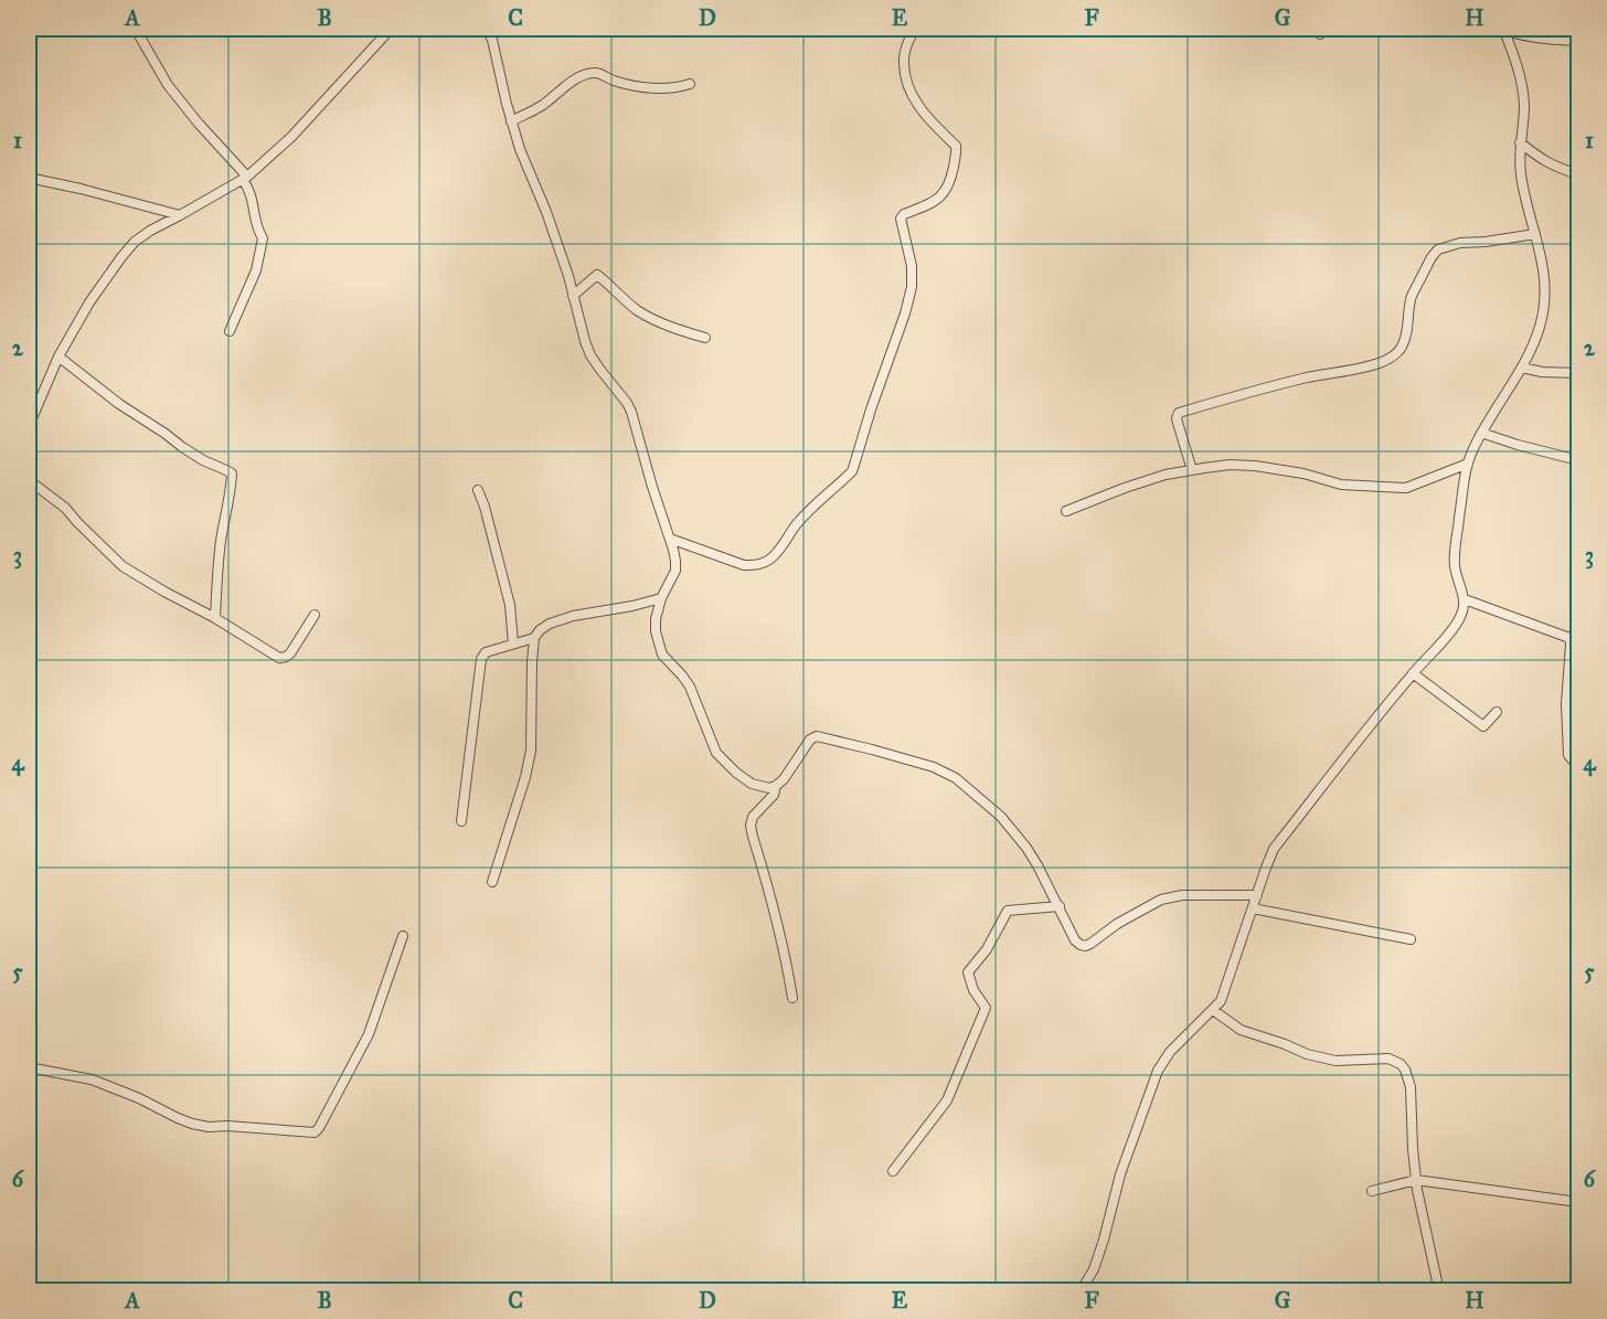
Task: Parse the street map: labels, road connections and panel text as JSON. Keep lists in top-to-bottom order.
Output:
{
  "grid": {
    "columns": [
      "A",
      "B",
      "C",
      "D",
      "E",
      "F",
      "G",
      "H"
    ],
    "rows": [
      "1",
      "2",
      "3",
      "4",
      "5",
      "6"
    ]
  }
}
